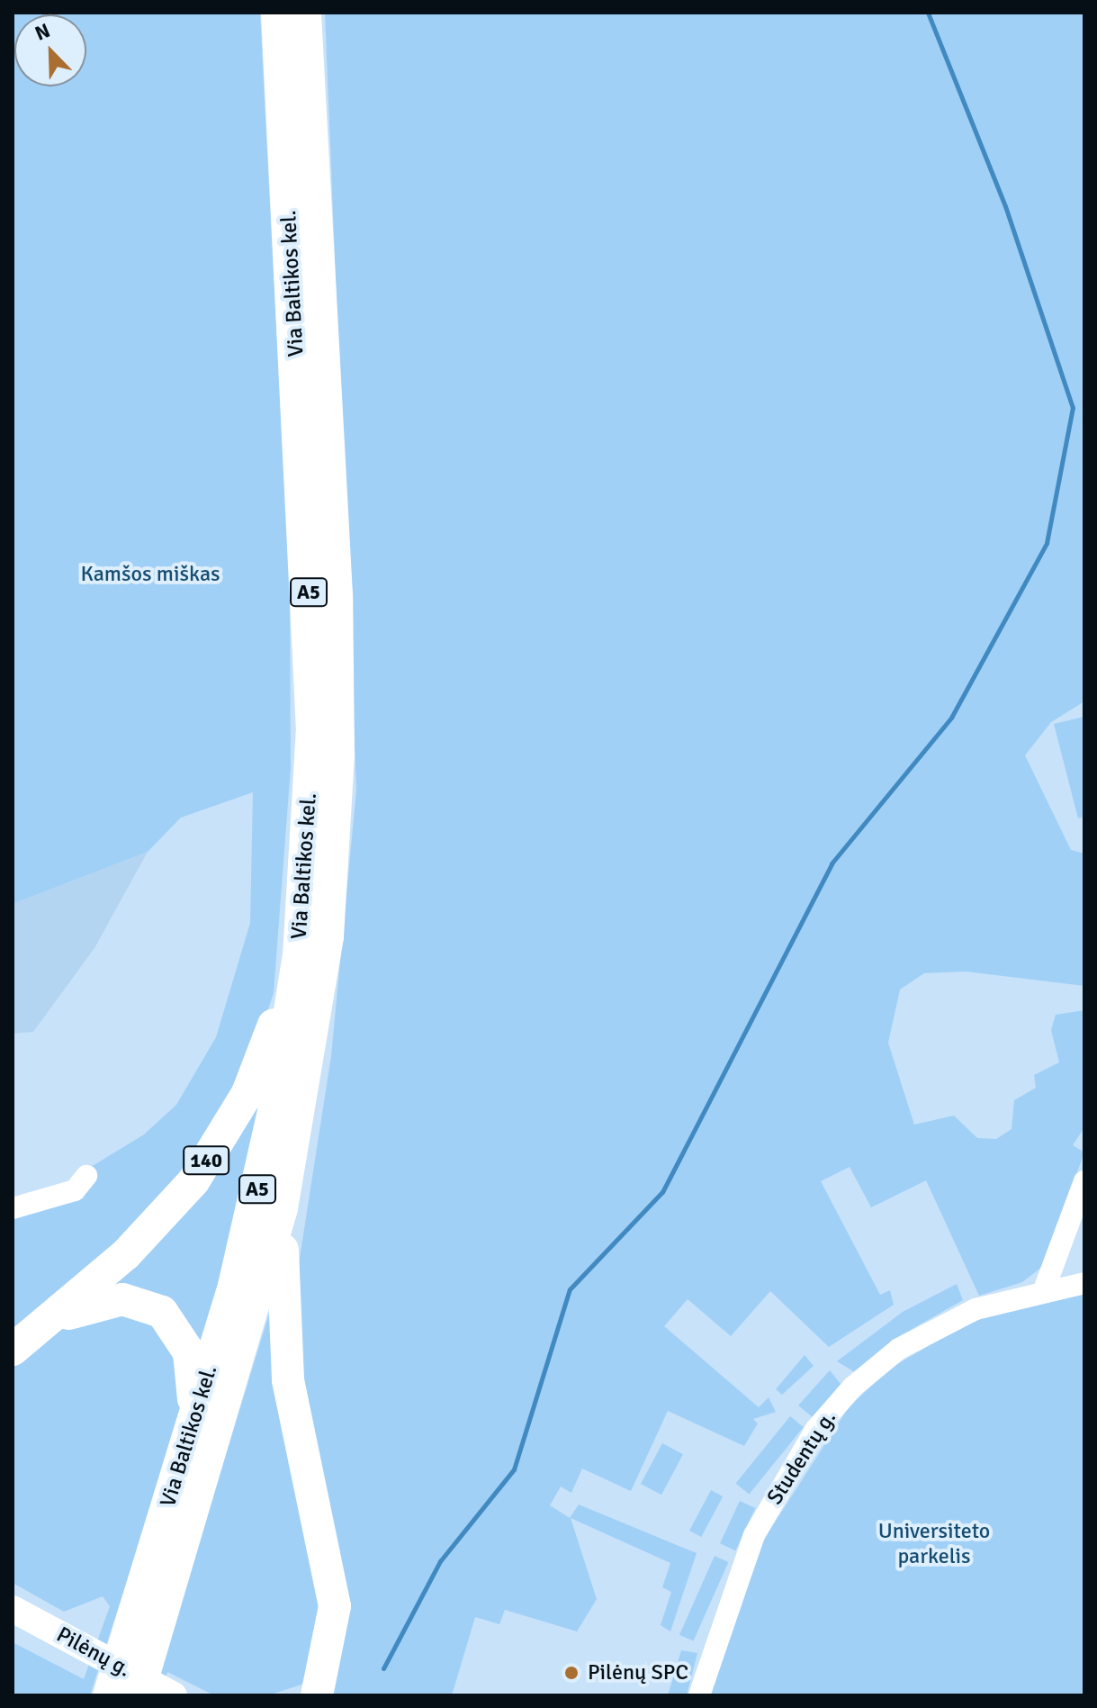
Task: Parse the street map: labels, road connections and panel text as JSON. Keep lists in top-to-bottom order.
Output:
{
  "streets": {
    "highway": ["Via Baltikos kel.", "A5", "140"],
    "main road": ["Pilėnų g."],
    "street": ["Studentų g."]
  },
  "crossings": [
    ["Via Baltikos kel.", "140"]
  ],
  "parks": ["Kamšos miškas", "Universiteto parkelis"],
  "places": ["Pilėnų SPC"],
  "north": "top left"
}
